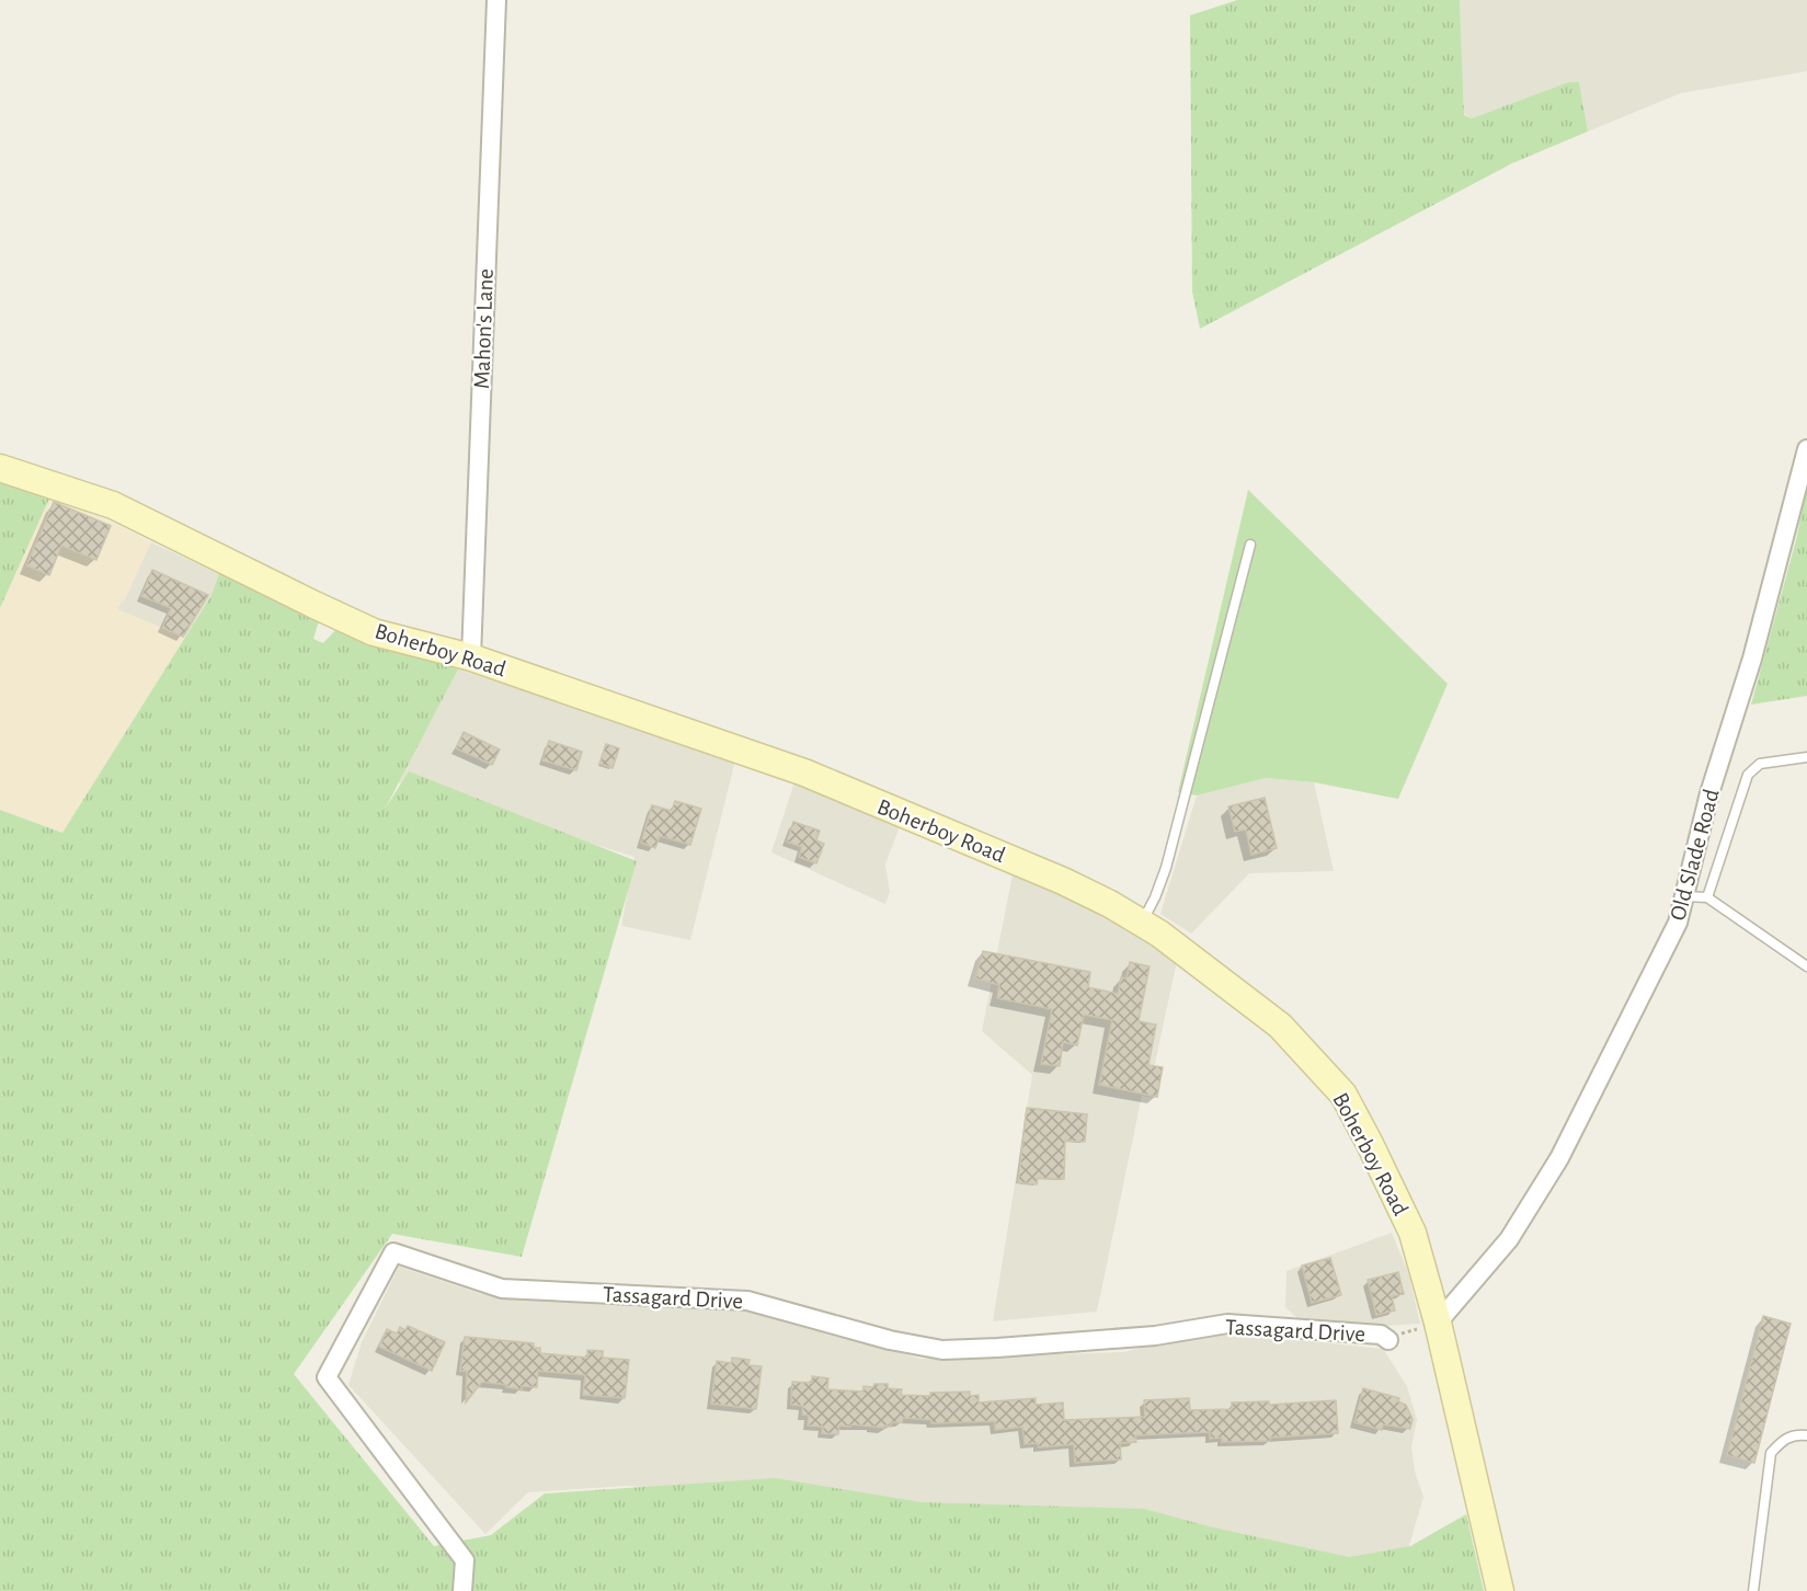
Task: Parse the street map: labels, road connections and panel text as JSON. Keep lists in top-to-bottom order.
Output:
{
  "streets": {
    "street": [
      "Mahon's Lane",
      "Boherboy Road",
      "Old Slade Road",
      "Tassagard Drive"
    ]
  },
  "crossings": [
    ["Mahon's Lane", "Boherboy Road"],
    ["Boherboy Road", "Old Slade Road"]
  ]
}
